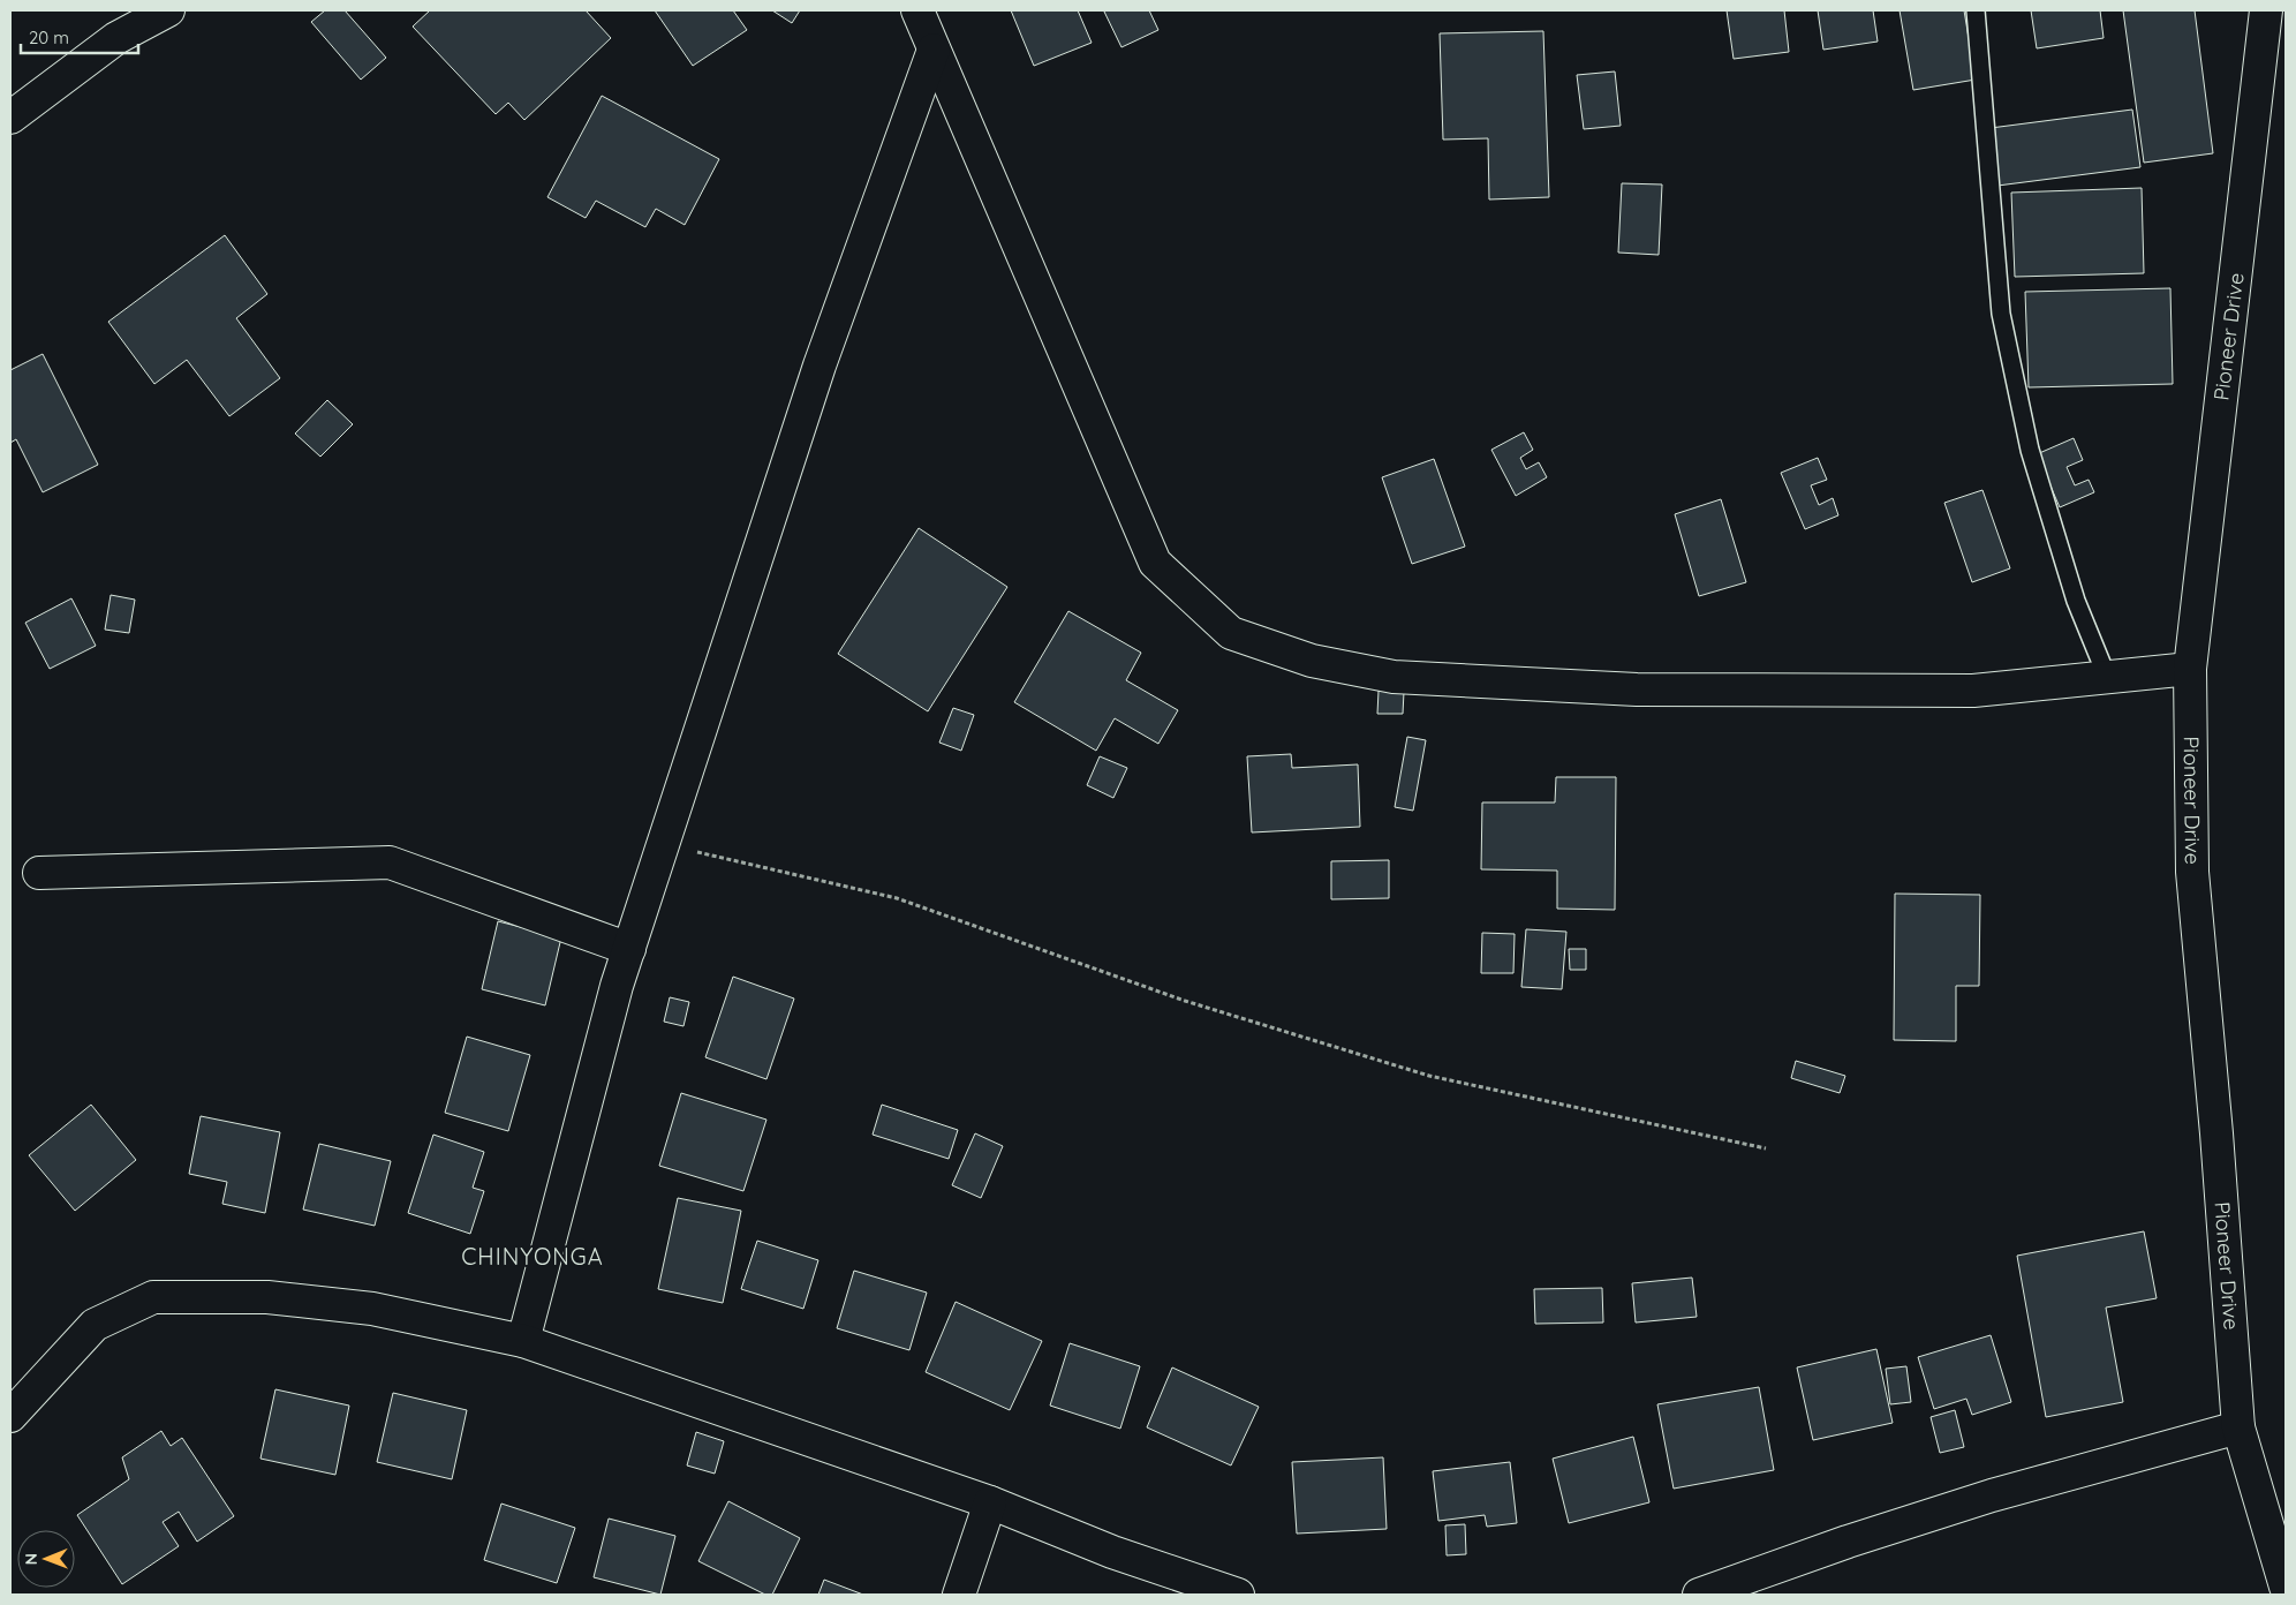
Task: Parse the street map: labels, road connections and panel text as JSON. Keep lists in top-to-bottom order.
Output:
{
  "streets": {
    "street": ["Pioneer Drive"]
  },
  "districts": ["CHINYONGA"],
  "scale_bar": "20 m",
  "north": "left"
}
